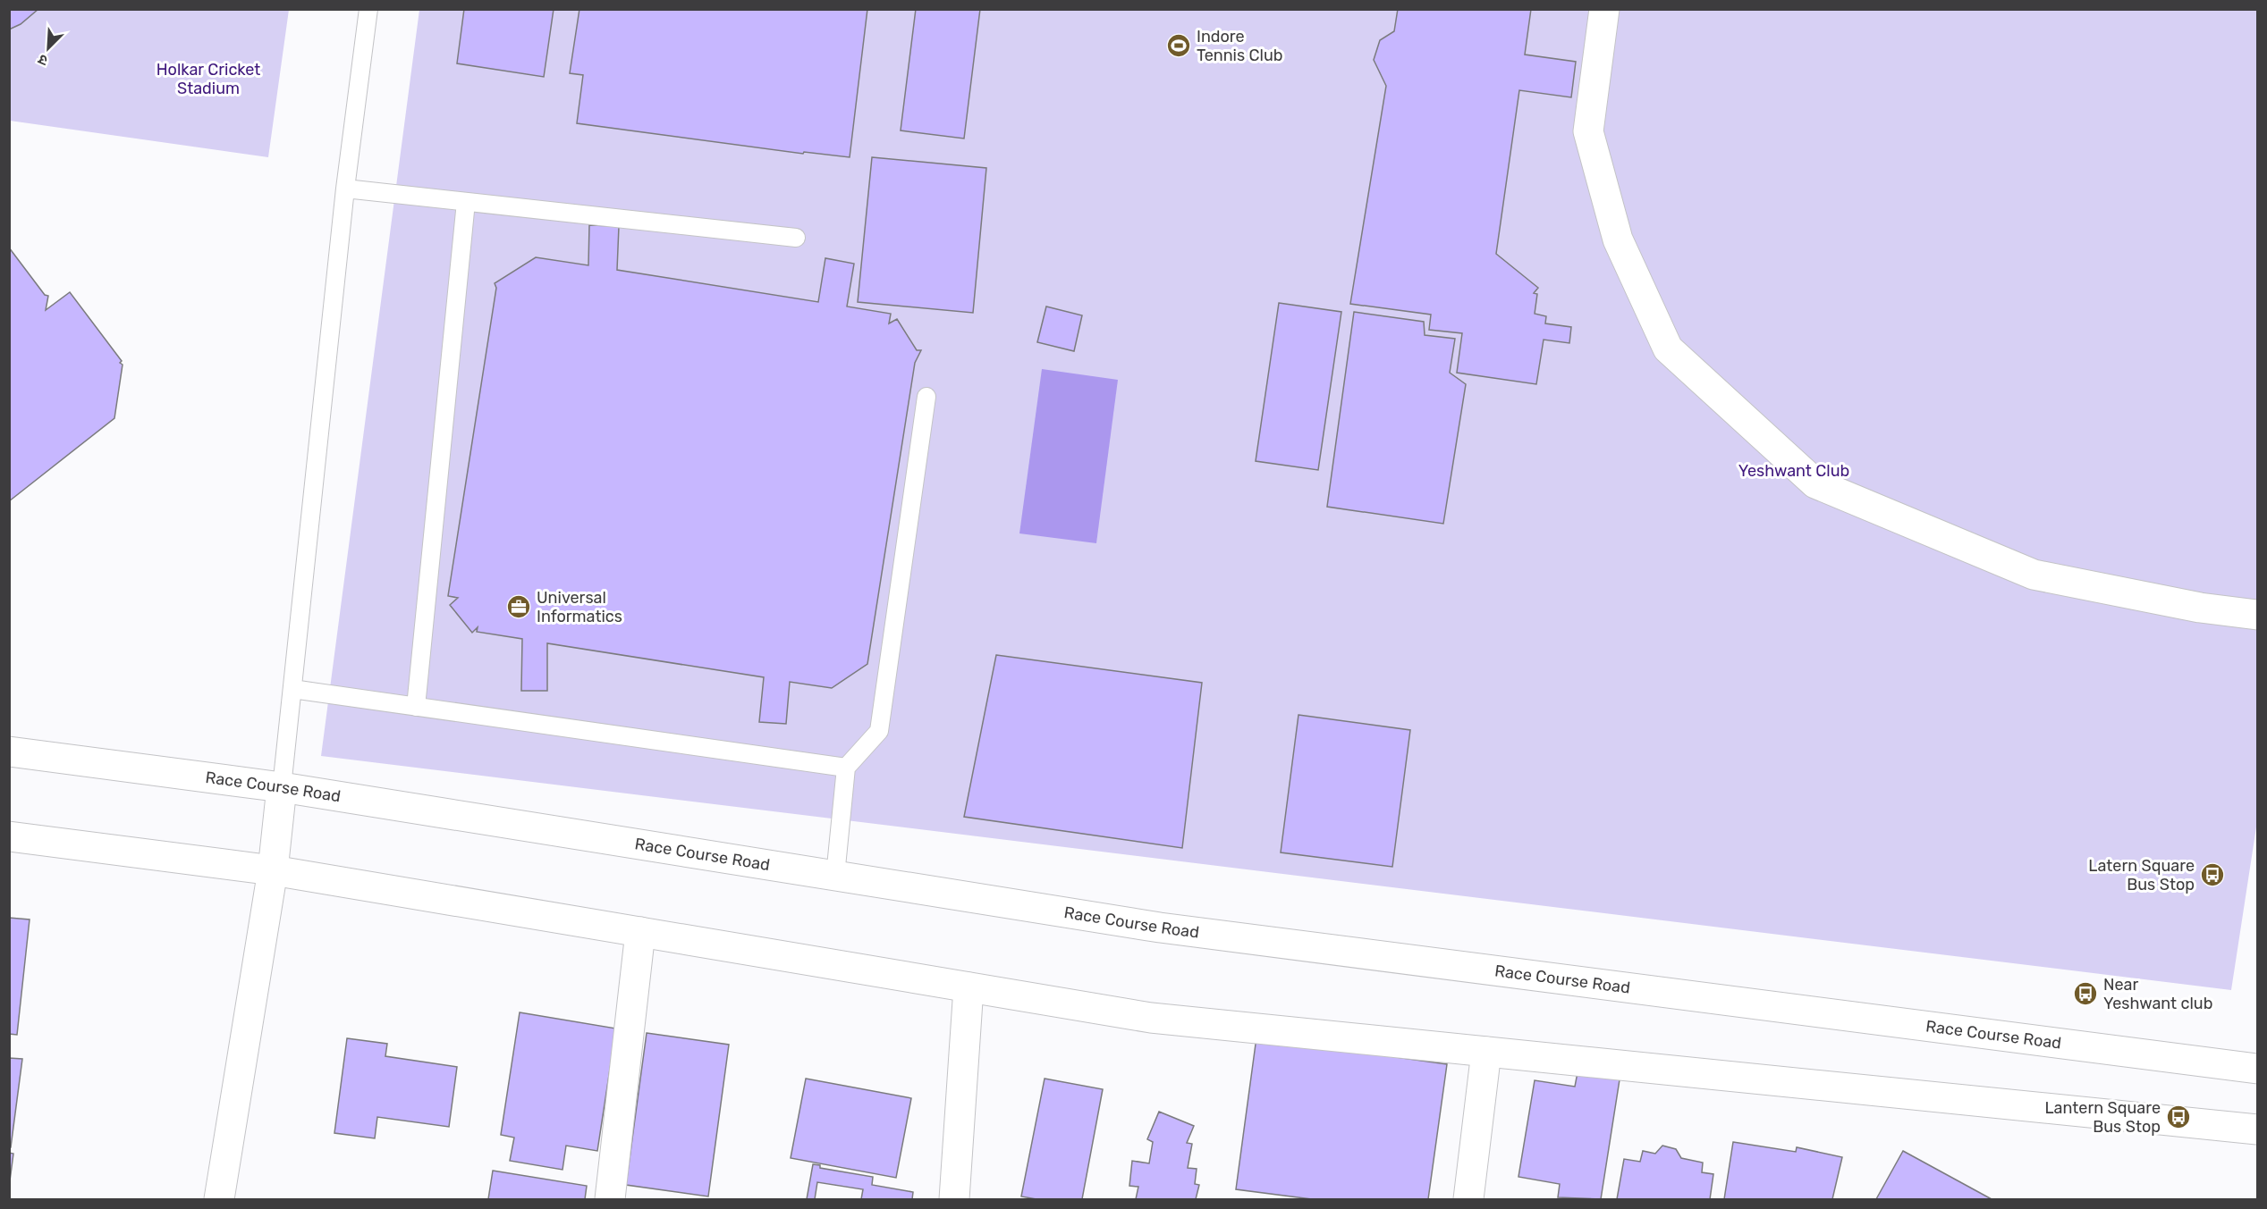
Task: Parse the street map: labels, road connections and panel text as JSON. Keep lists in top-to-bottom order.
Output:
{
  "streets": {
    "main road": ["Race Course Road"]
  },
  "parks": ["Holkar Cricket Stadium", "Yeshwant Club"],
  "places": {
    "sports": ["Indore Tennis Club"],
    "office": ["Universal Informatics"],
    "bus stop": ["Latern Square Bus Stop", "Near Yeshwant club", "Lantern Square Bus Stop"]
  },
  "north": "bottom left"
}
